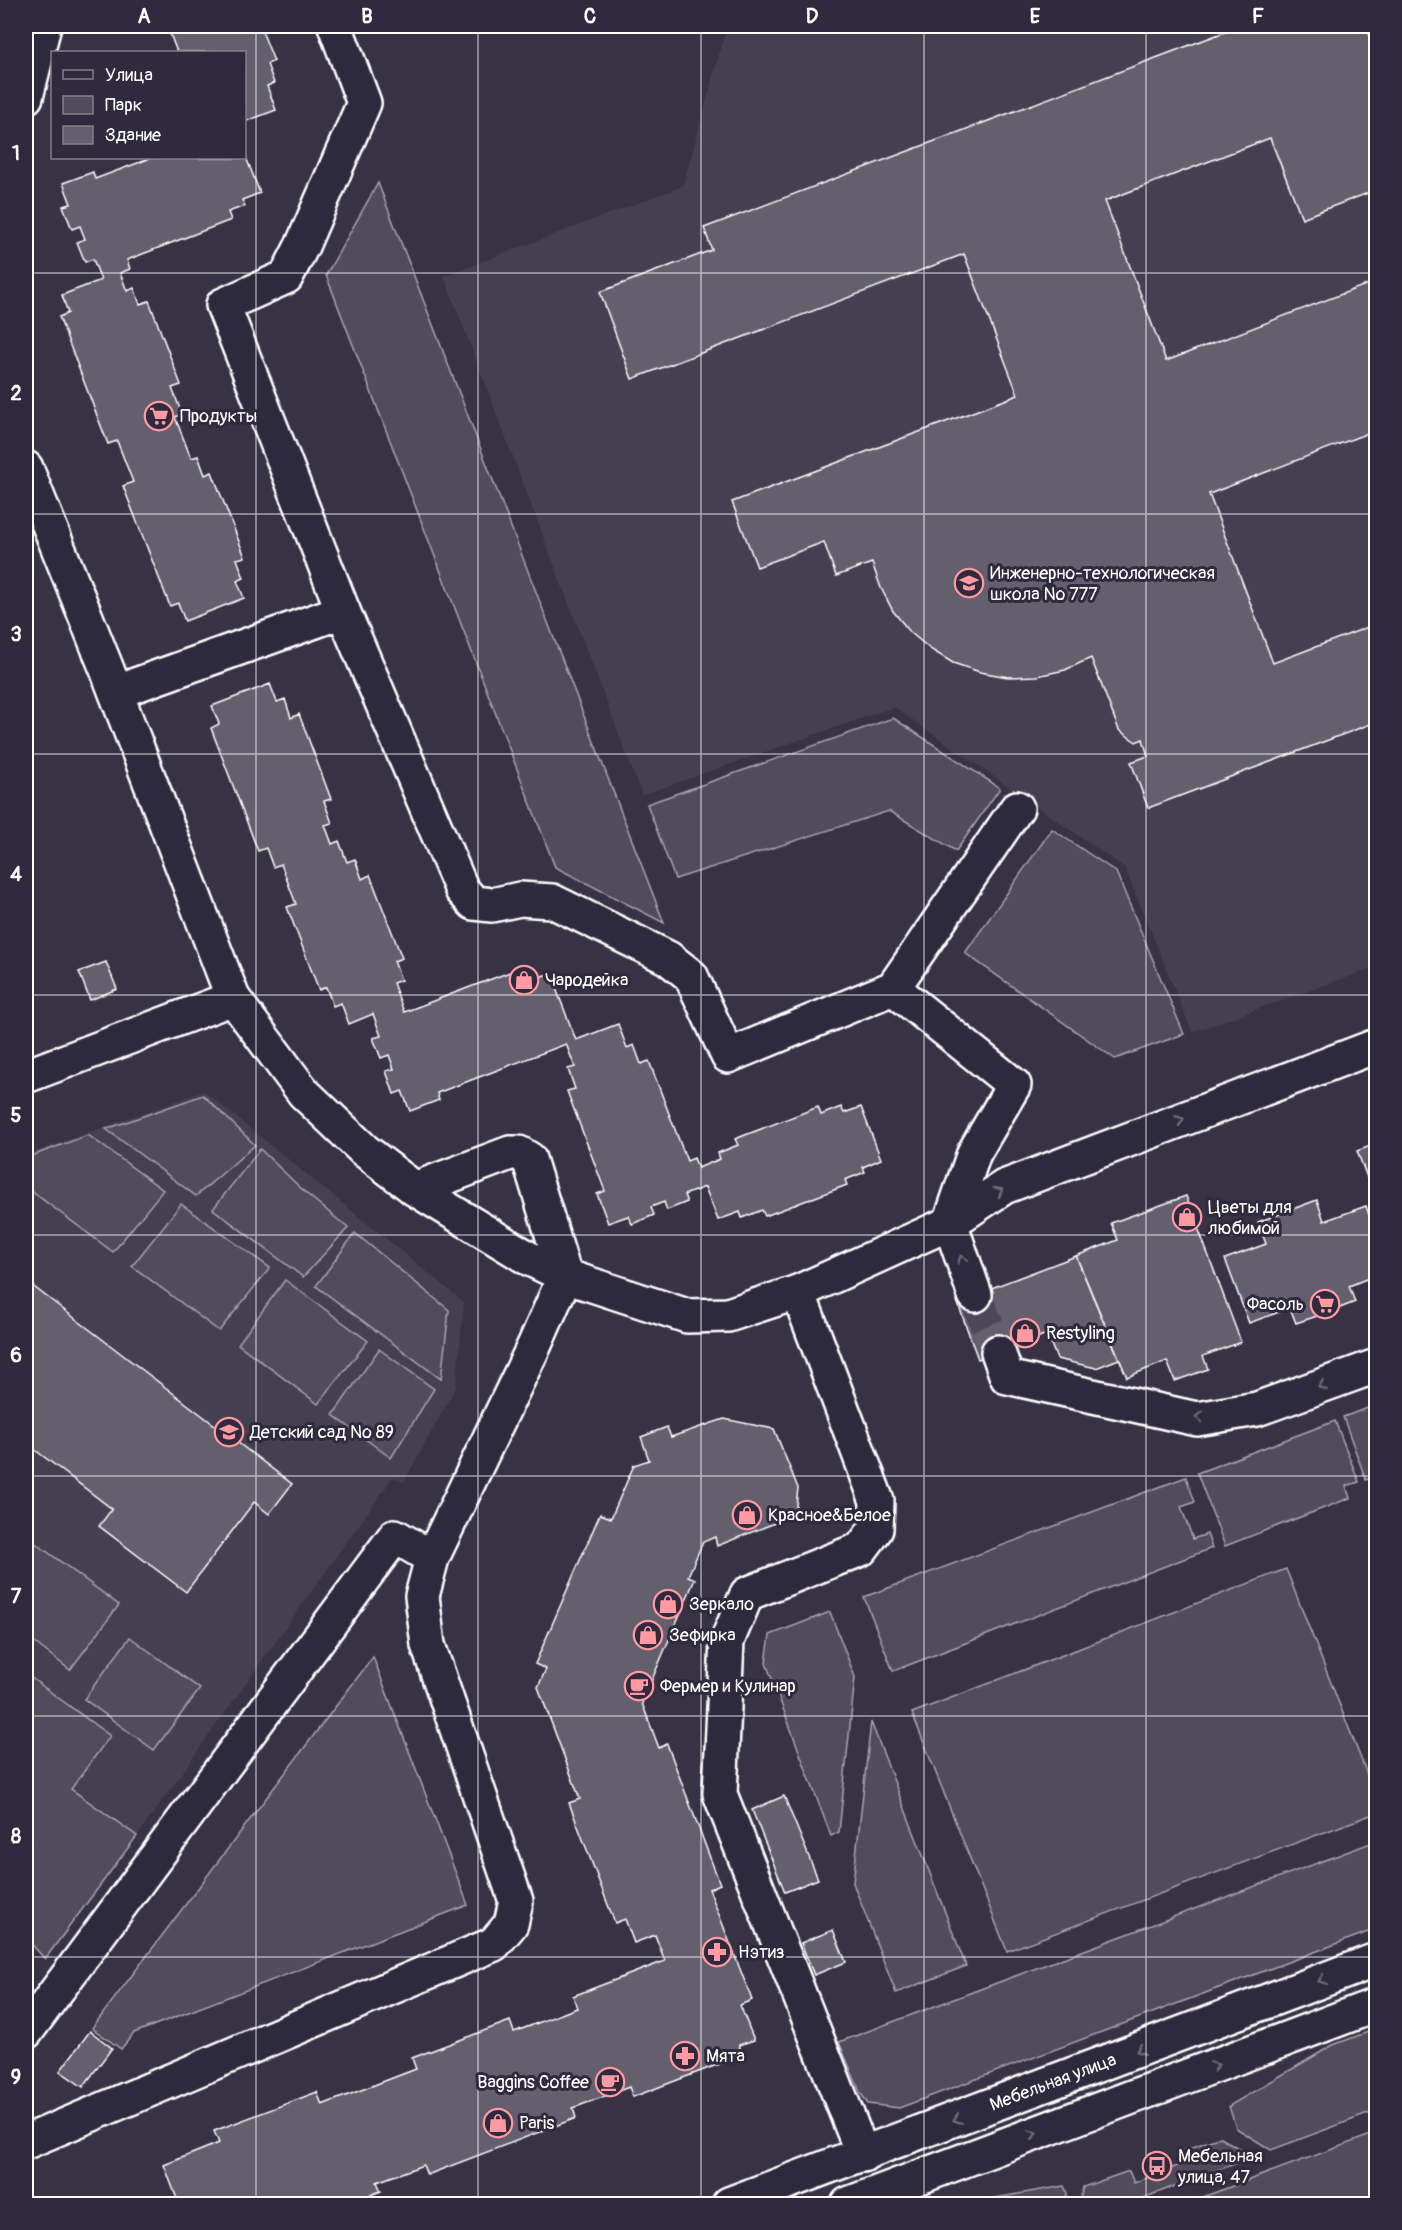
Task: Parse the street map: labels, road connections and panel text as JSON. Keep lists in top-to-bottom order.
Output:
{
  "streets": {
    "street": ["Мебельная улица"]
  },
  "places": {
    "supermarket": ["Продукты", "Фасоль"],
    "school or university": ["Инженерно-технологическая школа № 777", "Детский сад № 89"],
    "shop": [
      "Чародейка",
      "Цветы для любимой",
      "Restyling",
      "Красное&Белое",
      "Зеркало",
      "Зефирка",
      "Paris"
    ],
    "cafe": ["Фермер и Кулинар", "Baggins Coffee"],
    "pharmacy": ["Нэтиз", "Мята"],
    "bus stop": ["Мебельная улица, 47"]
  },
  "legend": ["Улица", "Парк", "Здание"],
  "grid": {
    "columns": [
      "A",
      "B",
      "C",
      "D",
      "E",
      "F"
    ],
    "rows": [
      "1",
      "2",
      "3",
      "4",
      "5",
      "6",
      "7",
      "8",
      "9"
    ]
  }
}
